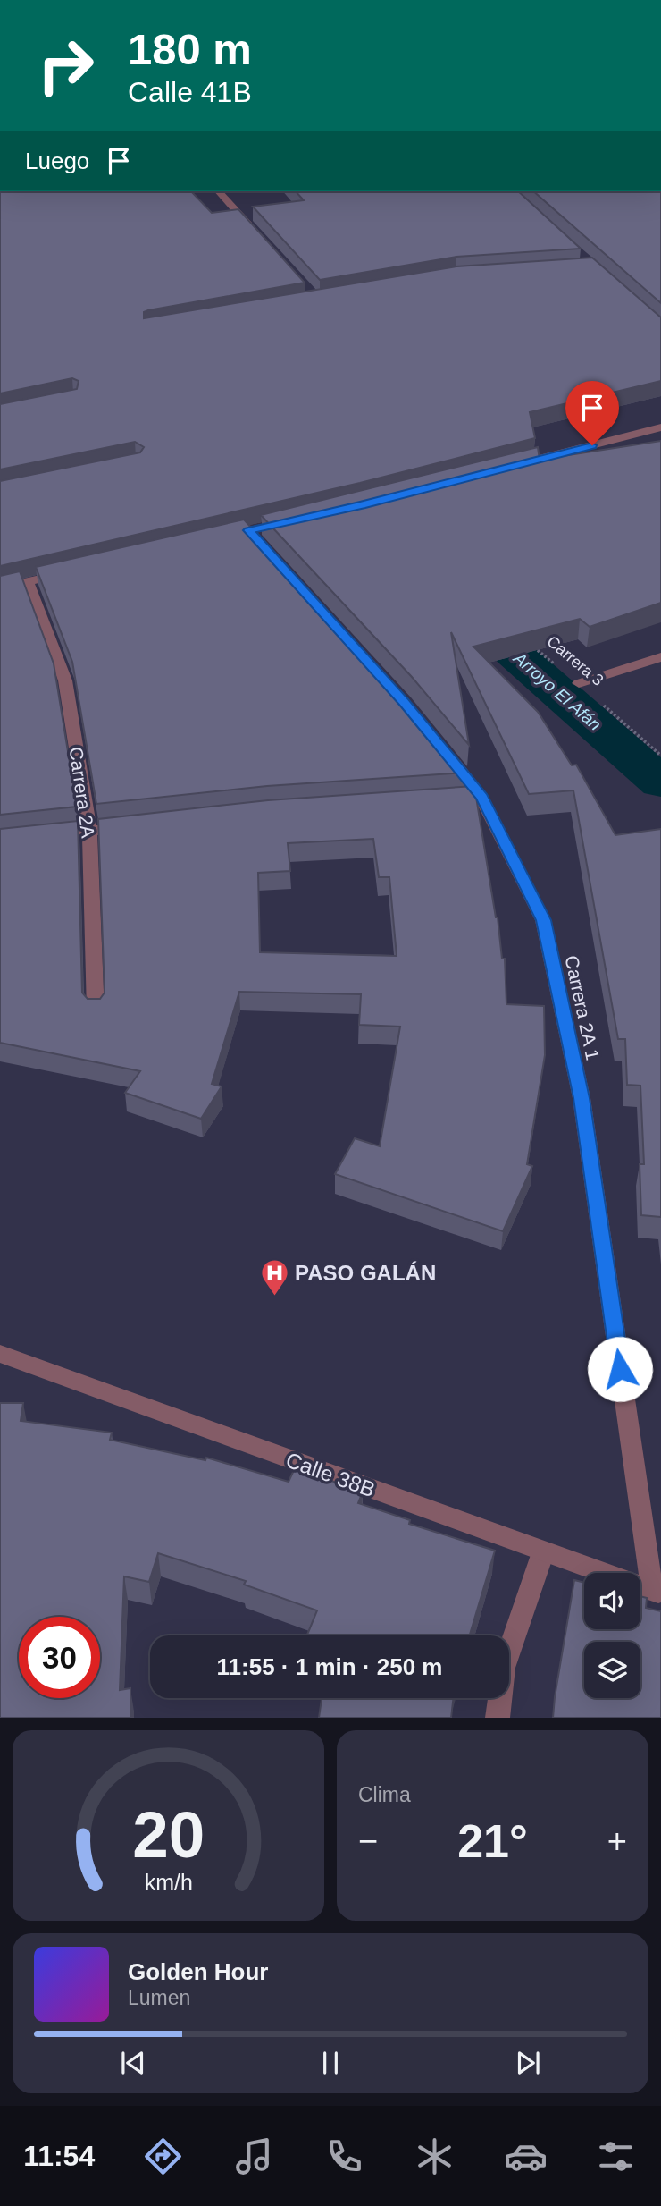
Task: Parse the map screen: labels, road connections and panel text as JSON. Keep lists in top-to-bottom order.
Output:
{
  "streets": {
    "street": ["Carrera 2A", "Carrera 2A 1", "Calle 38B"],
    "path": ["Carrera 3"]
  },
  "crossings": [
    ["Carrera 2A 1", "Calle 38B"]
  ],
  "water": ["Arroyo El Afán"],
  "places": {
    "hospital": ["PASO GALÁN"]
  },
  "page": {
    "turn": ["180 m", "Calle 41B"],
    "then": "Luego",
    "limit": "30",
    "trip": "11:55 · 1 min · 250 m",
    "tile": "Clima",
    "heat": ["−", "21°", "+"],
    "song": ["Golden Hour", "Lumen"],
    "tabs": "11:54",
    "gauge": ["20", "km/h"]
  }
}
